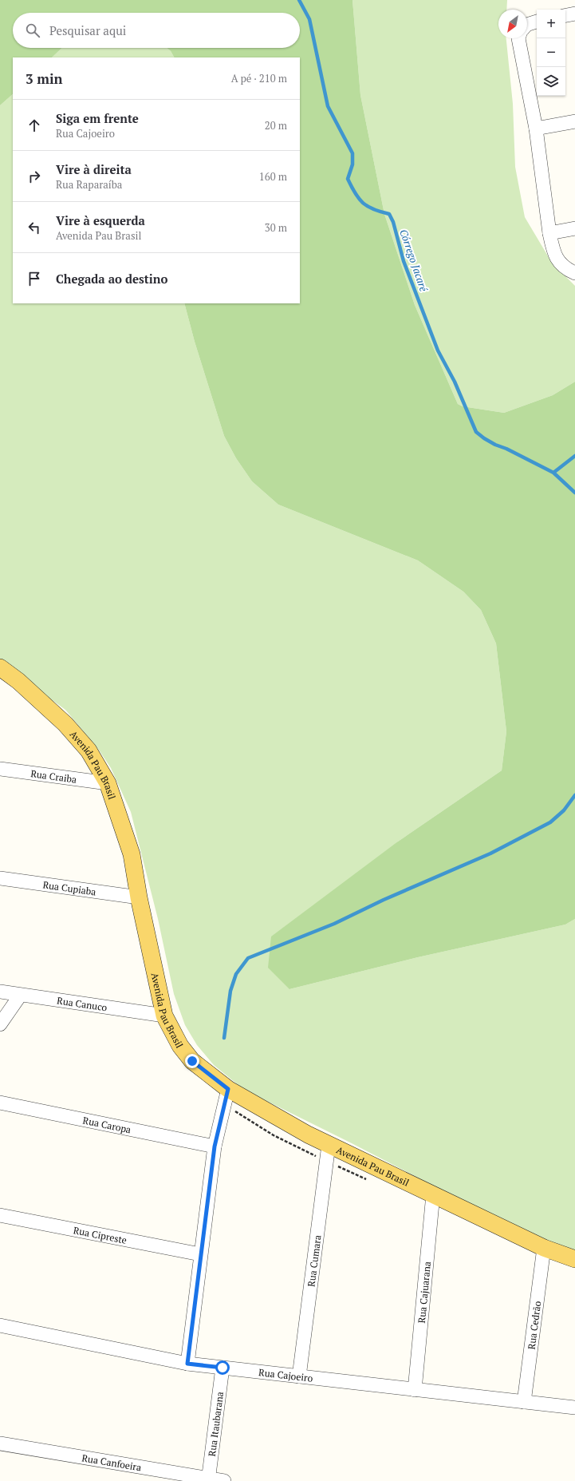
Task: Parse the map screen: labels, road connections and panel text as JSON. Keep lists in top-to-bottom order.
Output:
{
  "streets": {
    "main road": ["Avenida Pau Brasil"],
    "street": [
      "Rua Craiba",
      "Rua Cupiaba",
      "Rua Canuco",
      "Rua Caropa",
      "Rua Cipreste",
      "Rua Cumara",
      "Rua Cajuarana",
      "Rua Cedrão",
      "Rua Cajoeiro",
      "Rua Itaubarana",
      "Rua Canfoeira"
    ]
  },
  "crossings": [
    ["Avenida Pau Brasil", "Rua Craiba"],
    ["Avenida Pau Brasil", "Rua Cupiaba"],
    ["Avenida Pau Brasil", "Rua Canuco"],
    ["Avenida Pau Brasil", "Rua Cumara"],
    ["Avenida Pau Brasil", "Rua Cajuarana"],
    ["Avenida Pau Brasil", "Rua Cedrão"],
    ["Rua Cumara", "Rua Cajoeiro"],
    ["Rua Cajuarana", "Rua Cajoeiro"],
    ["Rua Cedrão", "Rua Cajoeiro"],
    ["Rua Cajoeiro", "Rua Itaubarana"],
    ["Rua Itaubarana", "Rua Canfoeira"]
  ],
  "water": ["Córrego Jacaré"],
  "north": "bottom left",
  "page": {
    "map_buttons": ["+", "−"],
    "search": "Pesquisar aqui",
    "heading": ["3 min", "A pé · 210 m"],
    "list": [
      ["Siga em frente", "Rua Cajoeiro", "20 m"],
      ["Vire à direita", "Rua Raparaíba", "160 m"],
      ["Vire à esquerda", "Avenida Pau Brasil", "30 m"],
      "Chegada ao destino"
    ]
  }
}
